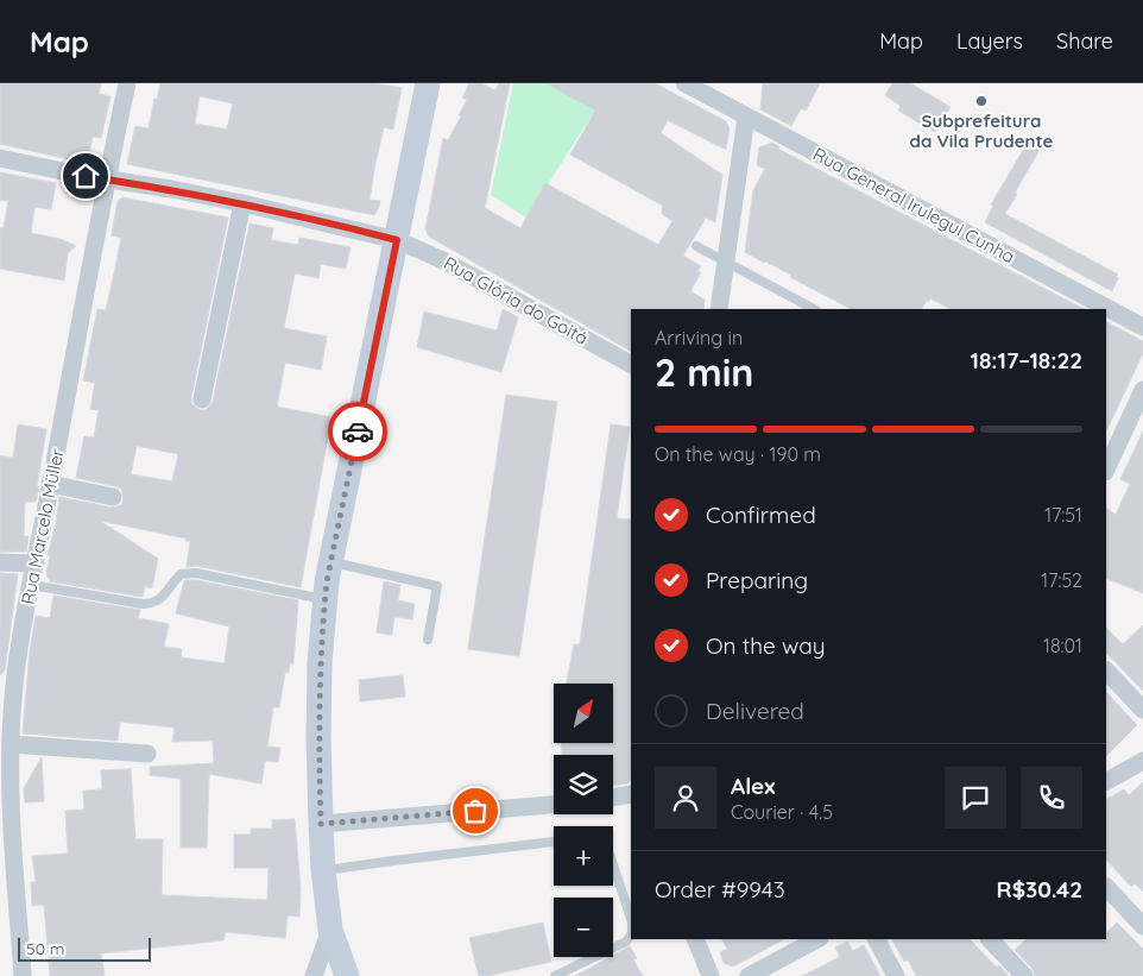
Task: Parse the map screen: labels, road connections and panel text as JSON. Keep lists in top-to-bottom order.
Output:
{
  "streets": {
    "street": ["Rua General Irulegui Cunha", "Rua Glória do Goitá", "Rua Marcelo Müller"]
  },
  "crossings": [
    ["Rua Glória do Goitá", "Rua Marcelo Müller"]
  ],
  "places": ["Subprefeitura da Vila Prudente"],
  "scale_bar": "50 m",
  "north": "top right",
  "page": {
    "header": "Map",
    "nav": ["Map", "Layers", "Share"],
    "heading": ["2 min", "Arriving in", "18:17–18:22"],
    "panel": [
      "Alex",
      "Courier · 4.5",
      "Order #9943",
      "R$30.42"
    ],
    "bar": "On the way · 190 m",
    "list": [
      ["Confirmed", "17:51"],
      ["Preparing", "17:52"],
      ["On the way", "18:01"],
      "Delivered"
    ],
    "map_buttons": ["+", "−"],
    "scale": "50 m"
  }
}
